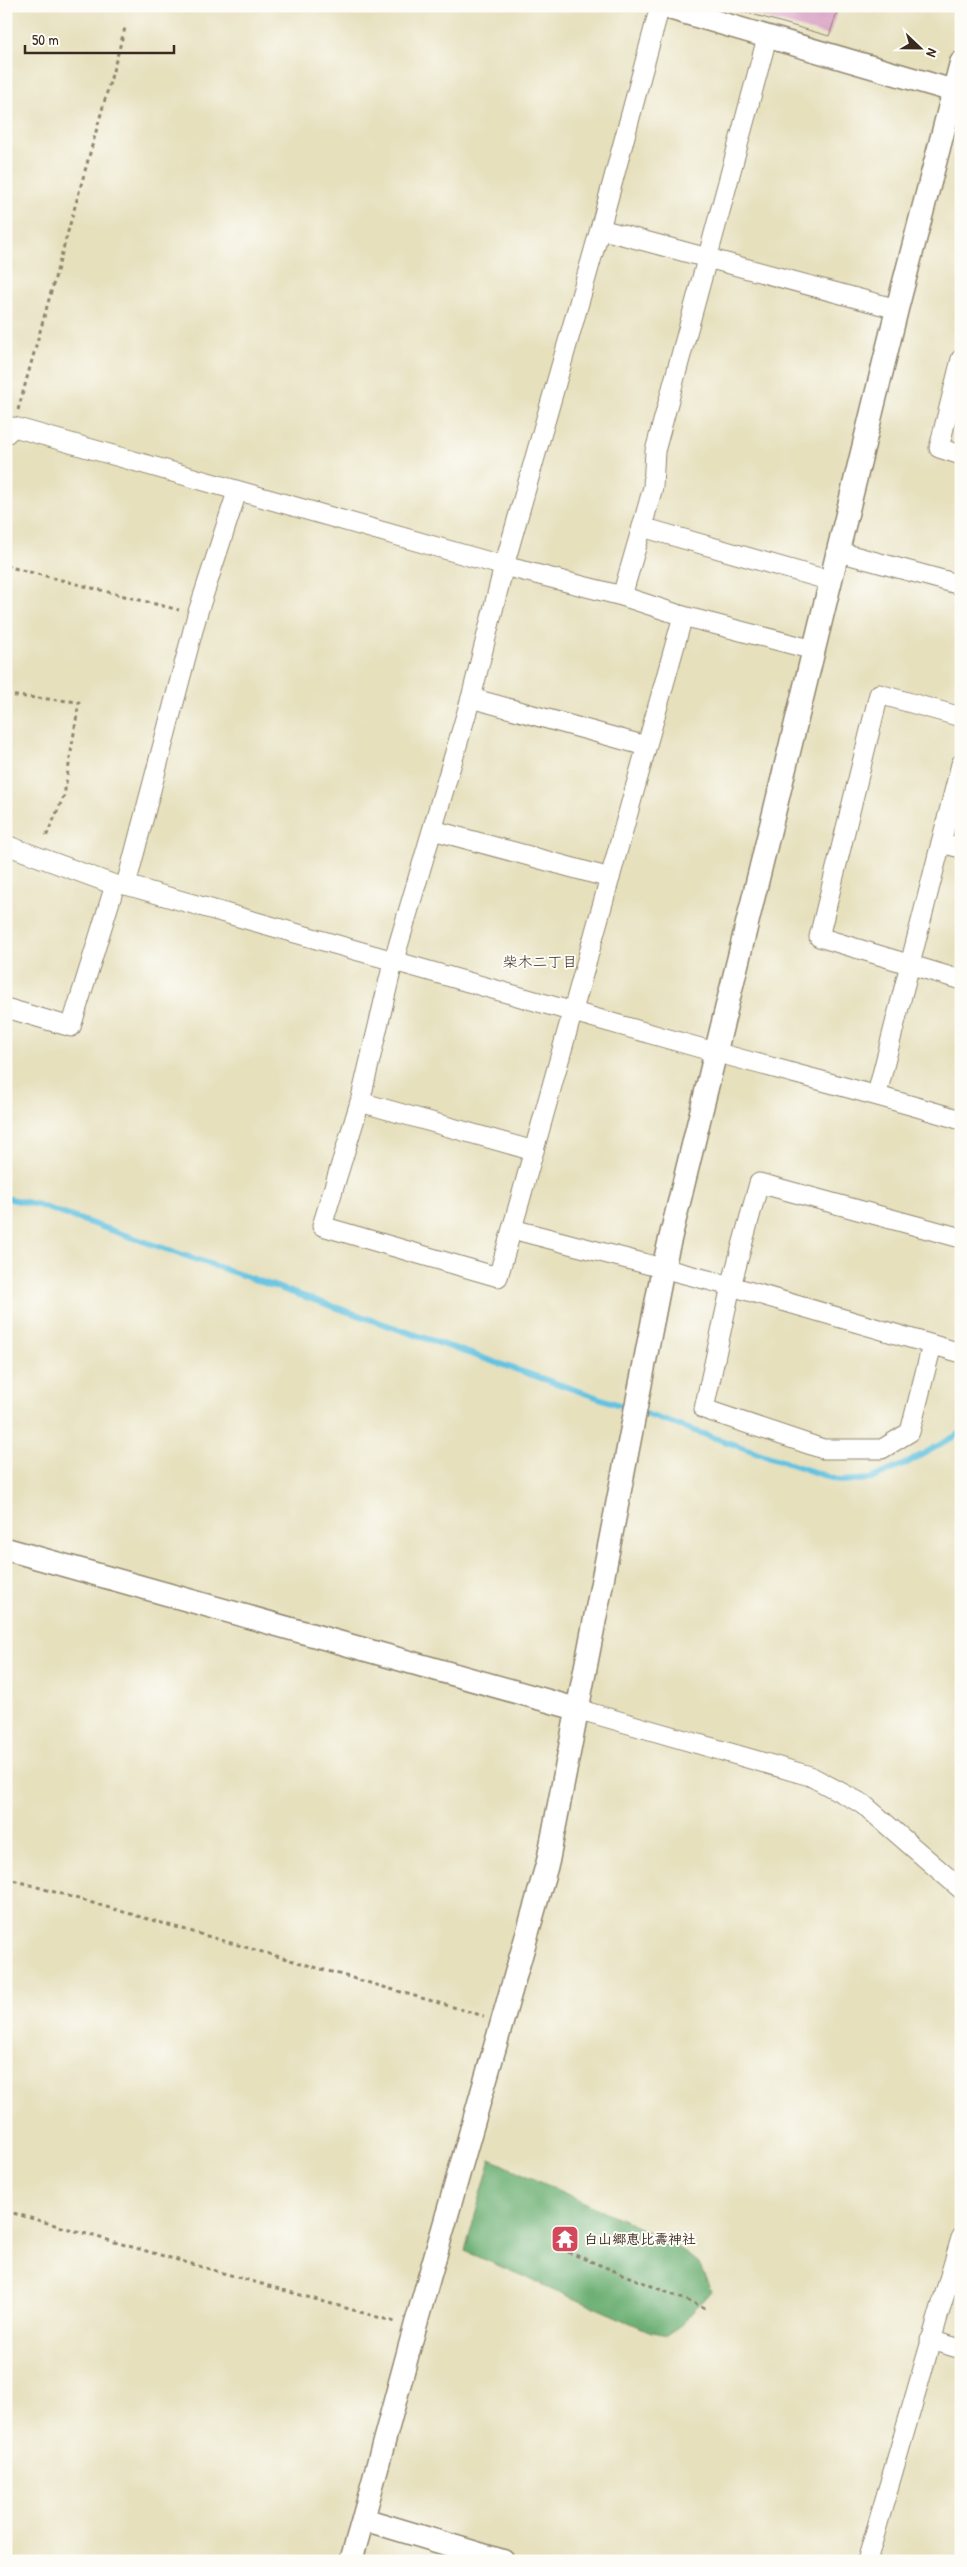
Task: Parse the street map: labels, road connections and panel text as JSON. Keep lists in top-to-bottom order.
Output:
{
  "districts": ["柴木二丁目"],
  "places": {
    "temple": ["白山郷恵比壽神社"]
  },
  "scale_bar": "50 m",
  "north": "right"
}
